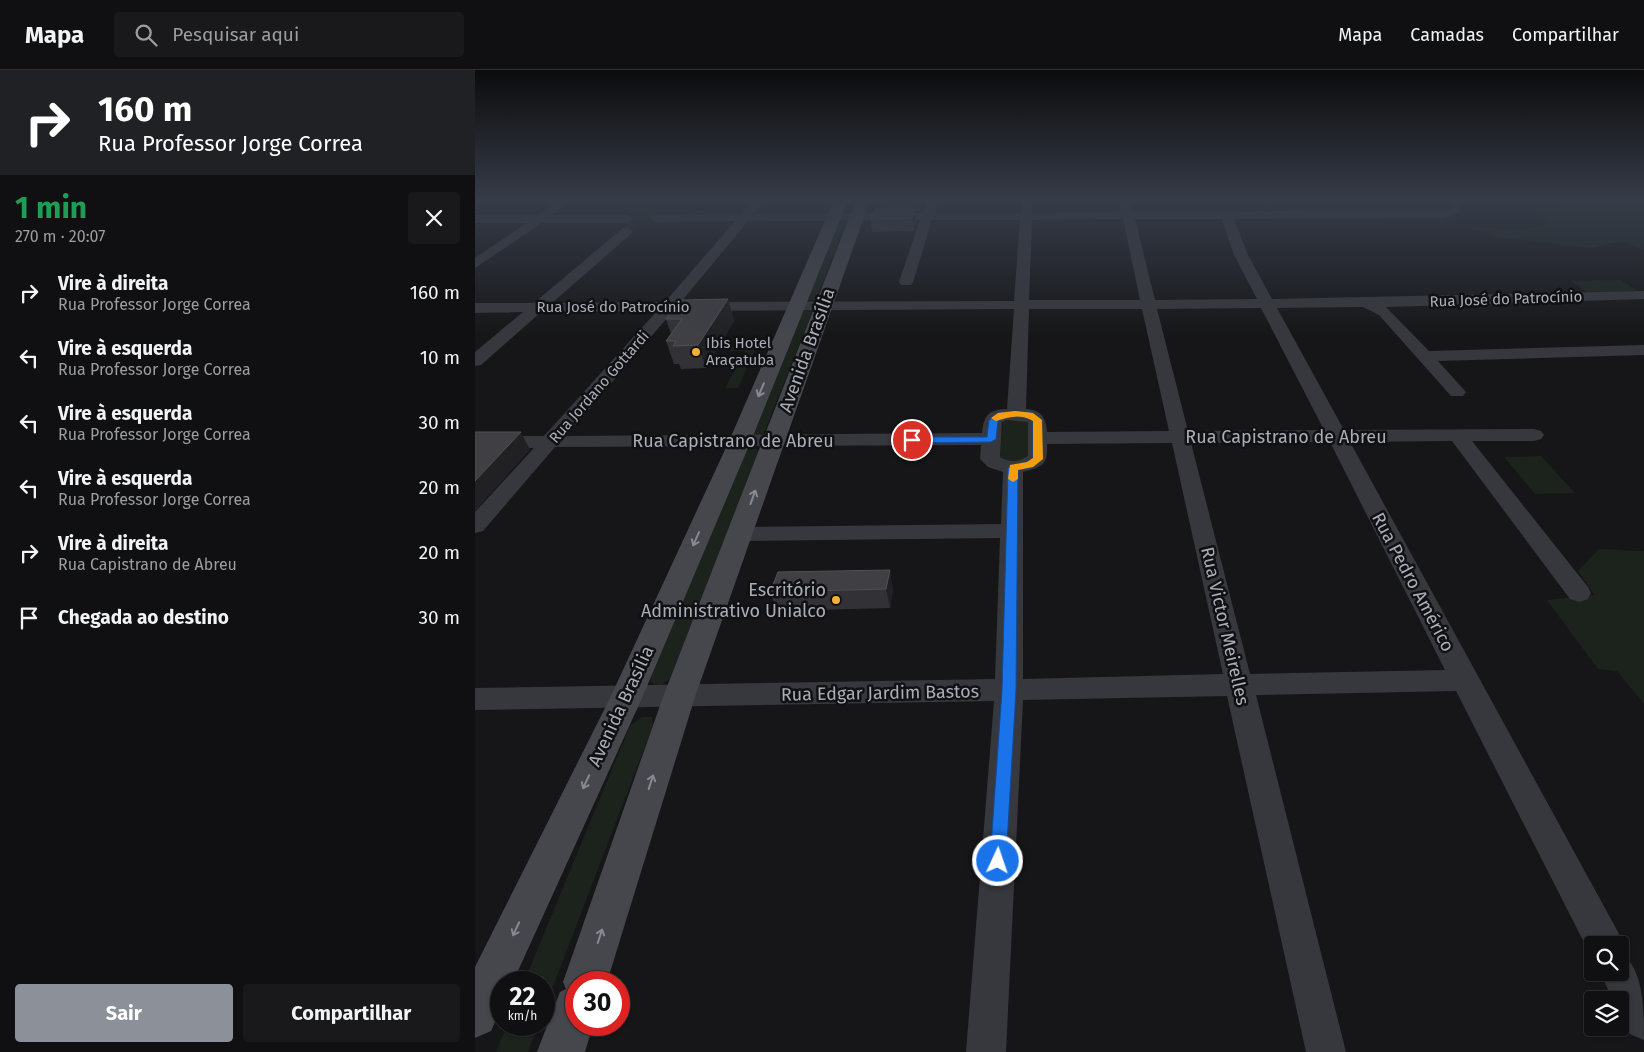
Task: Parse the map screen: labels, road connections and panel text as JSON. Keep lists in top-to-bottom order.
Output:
{
  "streets": {
    "main road": ["Avenida Brasília"],
    "street": [
      "Rua José do Patrocínio",
      "Rua Jordano Gottardi",
      "Rua Capistrano de Abreu",
      "Rua Pedro Américo",
      "Rua Victor Meirelles",
      "Rua Edgar Jardim Bastos"
    ]
  },
  "crossings": [
    ["Rua José do Patrocínio", "Avenida Brasília"],
    ["Rua José do Patrocínio", "Rua Jordano Gottardi"],
    ["Rua José do Patrocínio", "Rua Victor Meirelles"],
    ["Avenida Brasília", "Rua Capistrano de Abreu"],
    ["Avenida Brasília", "Rua Edgar Jardim Bastos"],
    ["Rua Jordano Gottardi", "Rua Capistrano de Abreu"],
    ["Rua Capistrano de Abreu", "Rua Pedro Américo"],
    ["Rua Capistrano de Abreu", "Rua Victor Meirelles"],
    ["Rua Pedro Américo", "Rua Edgar Jardim Bastos"],
    ["Rua Victor Meirelles", "Rua Edgar Jardim Bastos"]
  ],
  "places": ["Ibis Hotel Araçatuba", "Escritório Administrativo Unialco"],
  "page": {
    "header": "Mapa",
    "search": "Pesquisar aqui",
    "nav": ["Mapa", "Camadas", "Compartilhar"],
    "turn": ["160 m", "Rua Professor Jorge Correa"],
    "heading": ["1 min", "270 m · 20:07"],
    "list": [
      {
        "name": "Vire à direita",
        "note": "Rua Professor Jorge Correa",
        "value": "160 m"
      },
      {
        "name": "Vire à esquerda",
        "note": "Rua Professor Jorge Correa",
        "value": "10 m"
      },
      {
        "name": "Vire à esquerda",
        "note": "Rua Professor Jorge Correa",
        "value": "30 m"
      },
      {
        "name": "Vire à esquerda",
        "note": "Rua Professor Jorge Correa",
        "value": "20 m"
      },
      {
        "name": "Vire à direita",
        "note": "Rua Capistrano de Abreu",
        "value": "20 m"
      },
      {
        "name": "Chegada ao destino",
        "value": "30 m"
      }
    ],
    "speed": "22 km/h",
    "limit": "30",
    "buttons": ["Sair", "Compartilhar"]
  }
}
